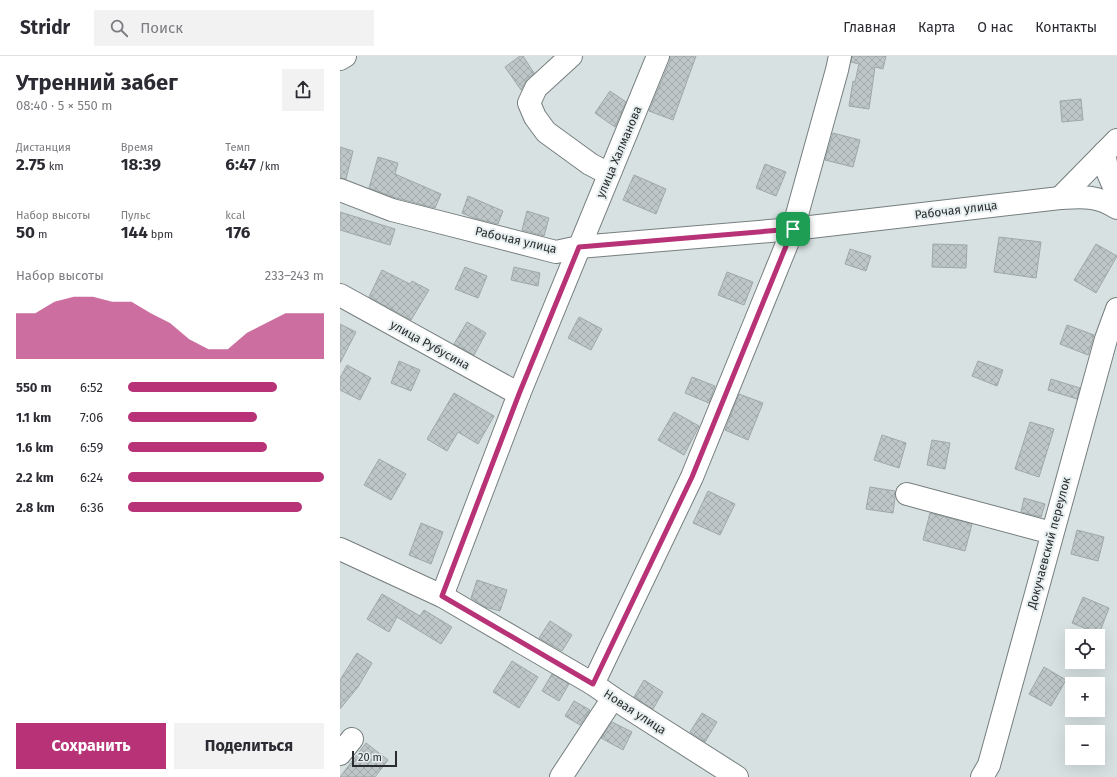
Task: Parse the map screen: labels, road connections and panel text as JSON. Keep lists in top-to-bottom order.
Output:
{
  "streets": {
    "street": [
      "улица Халманова",
      "Рабочая улица",
      "улица Рубусина",
      "Докучаевский переулок",
      "Новая улица"
    ]
  },
  "crossings": [
    ["улица Халманова", "Рабочая улица"]
  ],
  "scale_bar": "20 m",
  "page": {
    "header": "Stridr",
    "search": "Поиск",
    "nav": [
      "Главная",
      "Карта",
      "О нас",
      "Контакты"
    ],
    "heading": ["Утренний забег", "08:40 · 5 × 550 m"],
    "stats": [
      ["Дистанция", "2.75 km"],
      ["Время", "18:39"],
      ["Темп", "6:47 /km"],
      ["Набор высоты", "50 m"],
      ["Пульс", "144 bpm"],
      ["kcal", "176"]
    ],
    "chart": ["Набор высоты", "233–243 m"],
    "list": [
      {
        "name": "550 m",
        "note": "6:52"
      },
      {
        "name": "1.1 km",
        "note": "7:06"
      },
      {
        "name": "1.6 km",
        "note": "6:59"
      },
      {
        "name": "2.2 km",
        "note": "6:24"
      },
      {
        "name": "2.8 km",
        "note": "6:36"
      }
    ],
    "map_buttons": ["+", "−"],
    "buttons": ["Сохранить", "Поделиться"],
    "scale": "20 m"
  }
}
